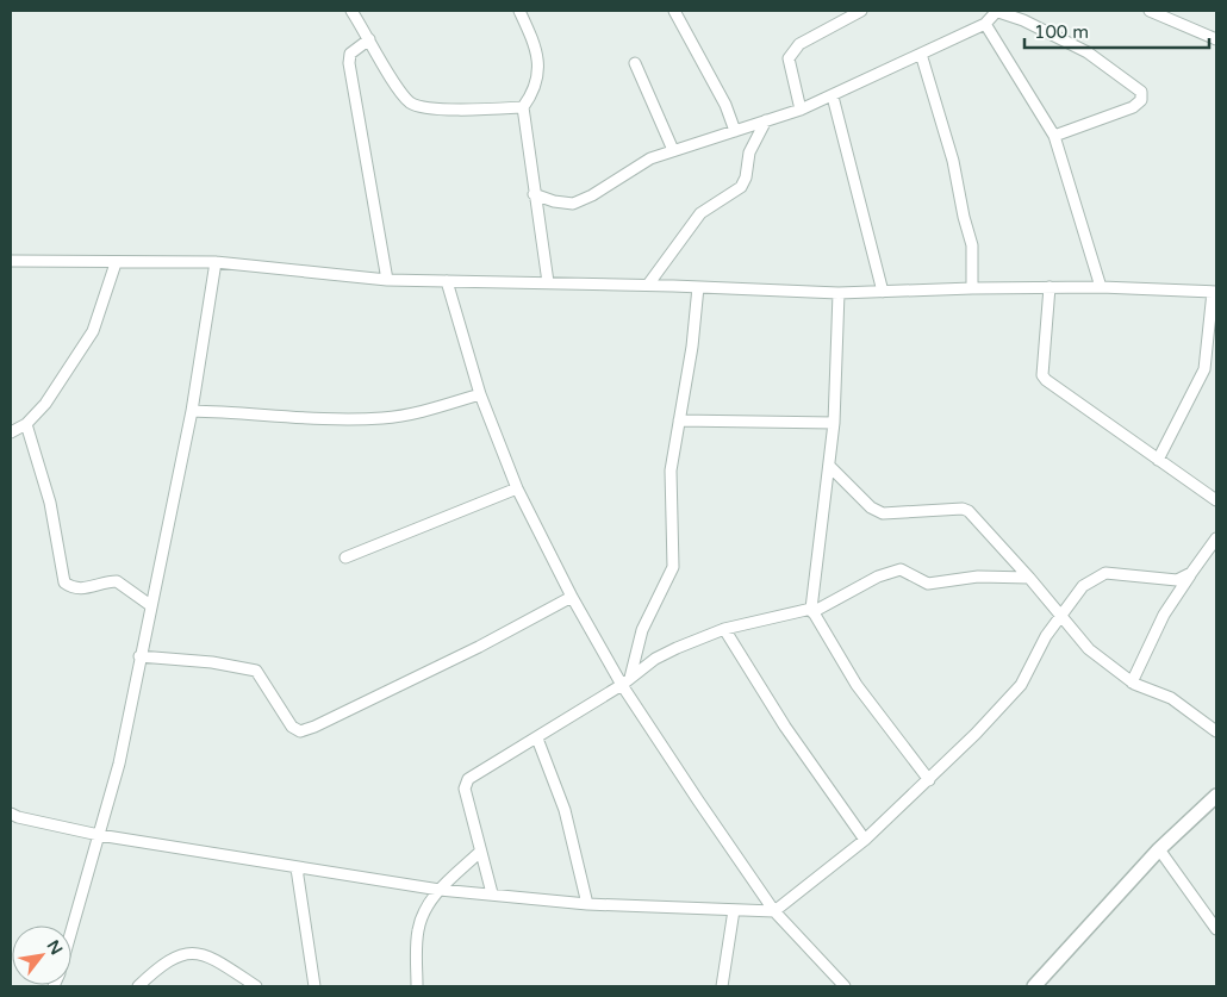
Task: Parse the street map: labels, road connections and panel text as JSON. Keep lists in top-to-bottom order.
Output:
{
  "scale_bar": "100 m",
  "north": "top right"
}
